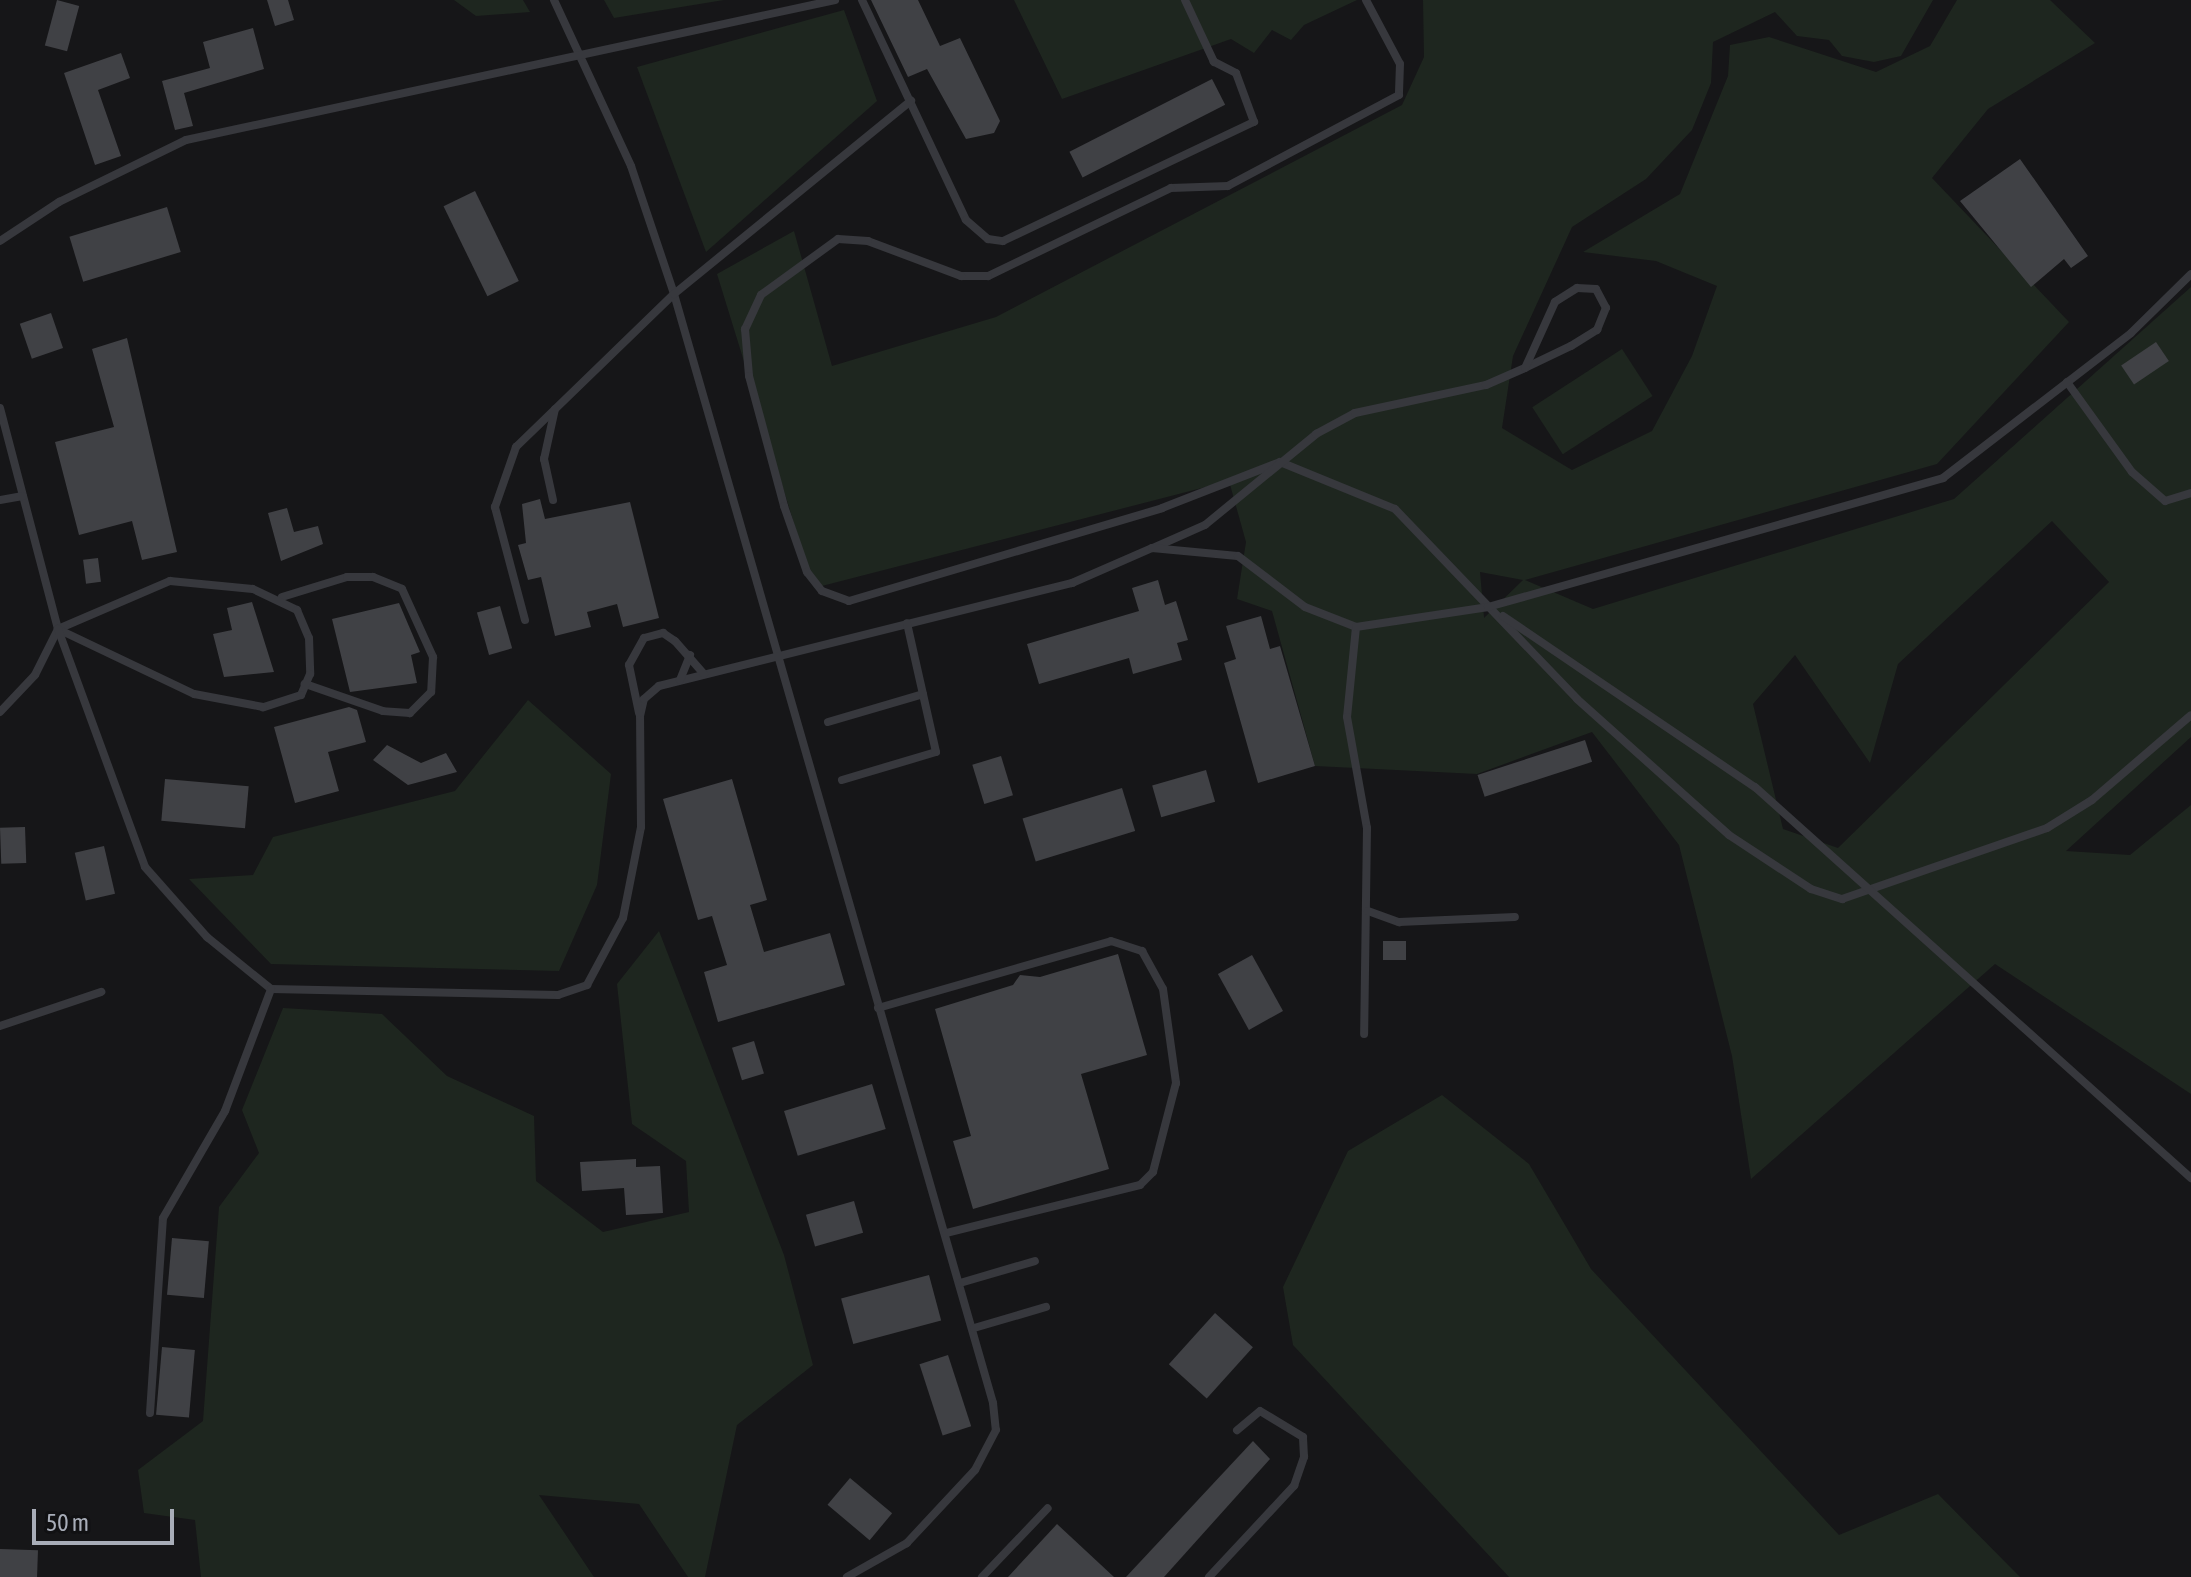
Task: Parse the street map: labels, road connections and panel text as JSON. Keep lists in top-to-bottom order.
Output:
{
  "scale_bar": "50 m"
}
